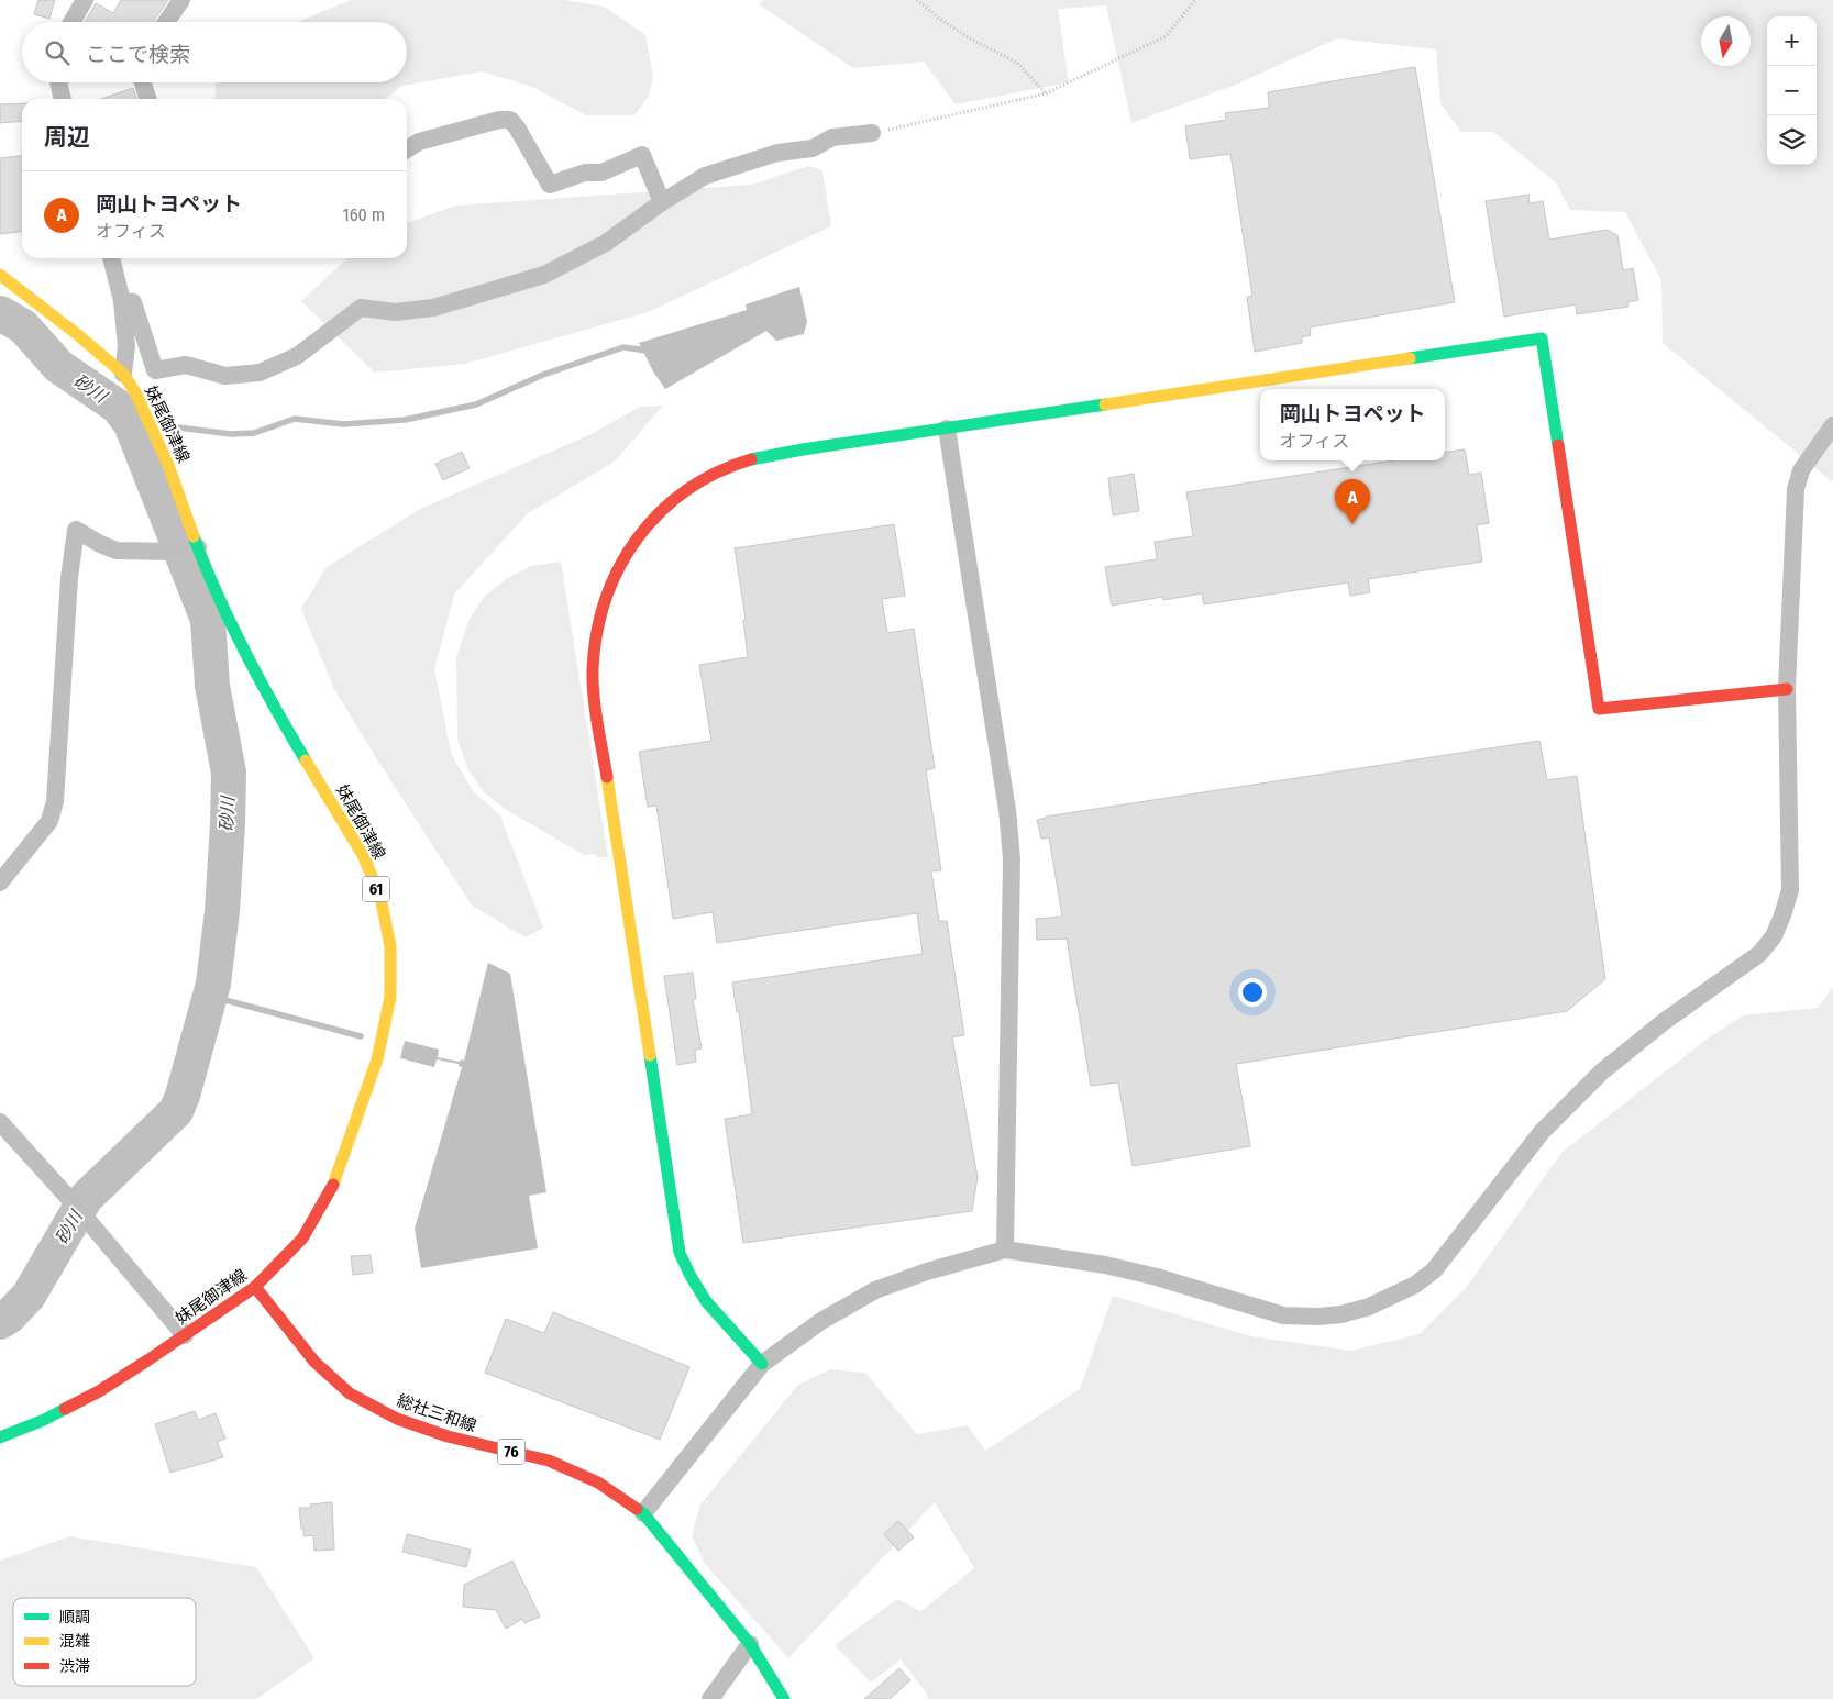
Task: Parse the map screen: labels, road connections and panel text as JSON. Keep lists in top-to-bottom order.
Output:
{
  "streets": {
    "street": [
      "妹尾御津線",
      "61",
      "総社三和線",
      "76"
    ]
  },
  "crossings": [
    ["妹尾御津線", "総社三和線"]
  ],
  "water": ["砂川"],
  "legend": ["順調", "混雑", "渋滞"],
  "north": "bottom",
  "page": {
    "map_buttons": ["+", "−"],
    "search": "ここで検索",
    "heading": "周辺",
    "list": [
      {
        "mark": "A",
        "name": "岡山トヨペット",
        "note": "オフィス",
        "value": "160 m"
      }
    ],
    "popup": ["岡山トヨペット", "オフィス"],
    "pins": "A"
  }
}
